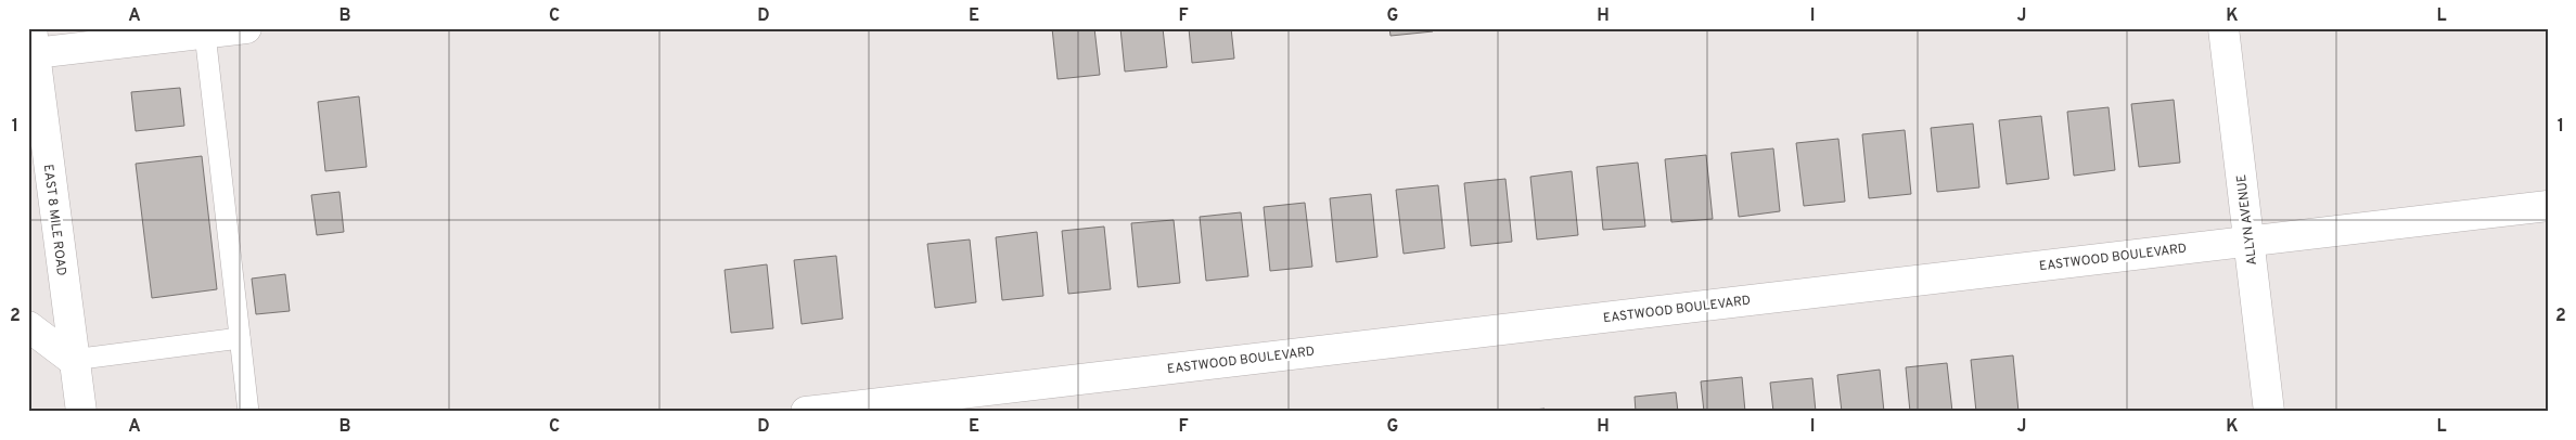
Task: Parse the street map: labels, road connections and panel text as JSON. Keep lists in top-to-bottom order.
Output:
{
  "streets": {
    "main road": ["EAST 8 MILE ROAD", "ALLYN AVENUE", "EASTWOOD BOULEVARD"]
  },
  "crossings": [
    ["ALLYN AVENUE", "EASTWOOD BOULEVARD"]
  ],
  "grid": {
    "columns": [
      "A",
      "B",
      "C",
      "D",
      "E",
      "F",
      "G",
      "H",
      "I",
      "J",
      "K",
      "L"
    ],
    "rows": ["1", "2"]
  }
}
